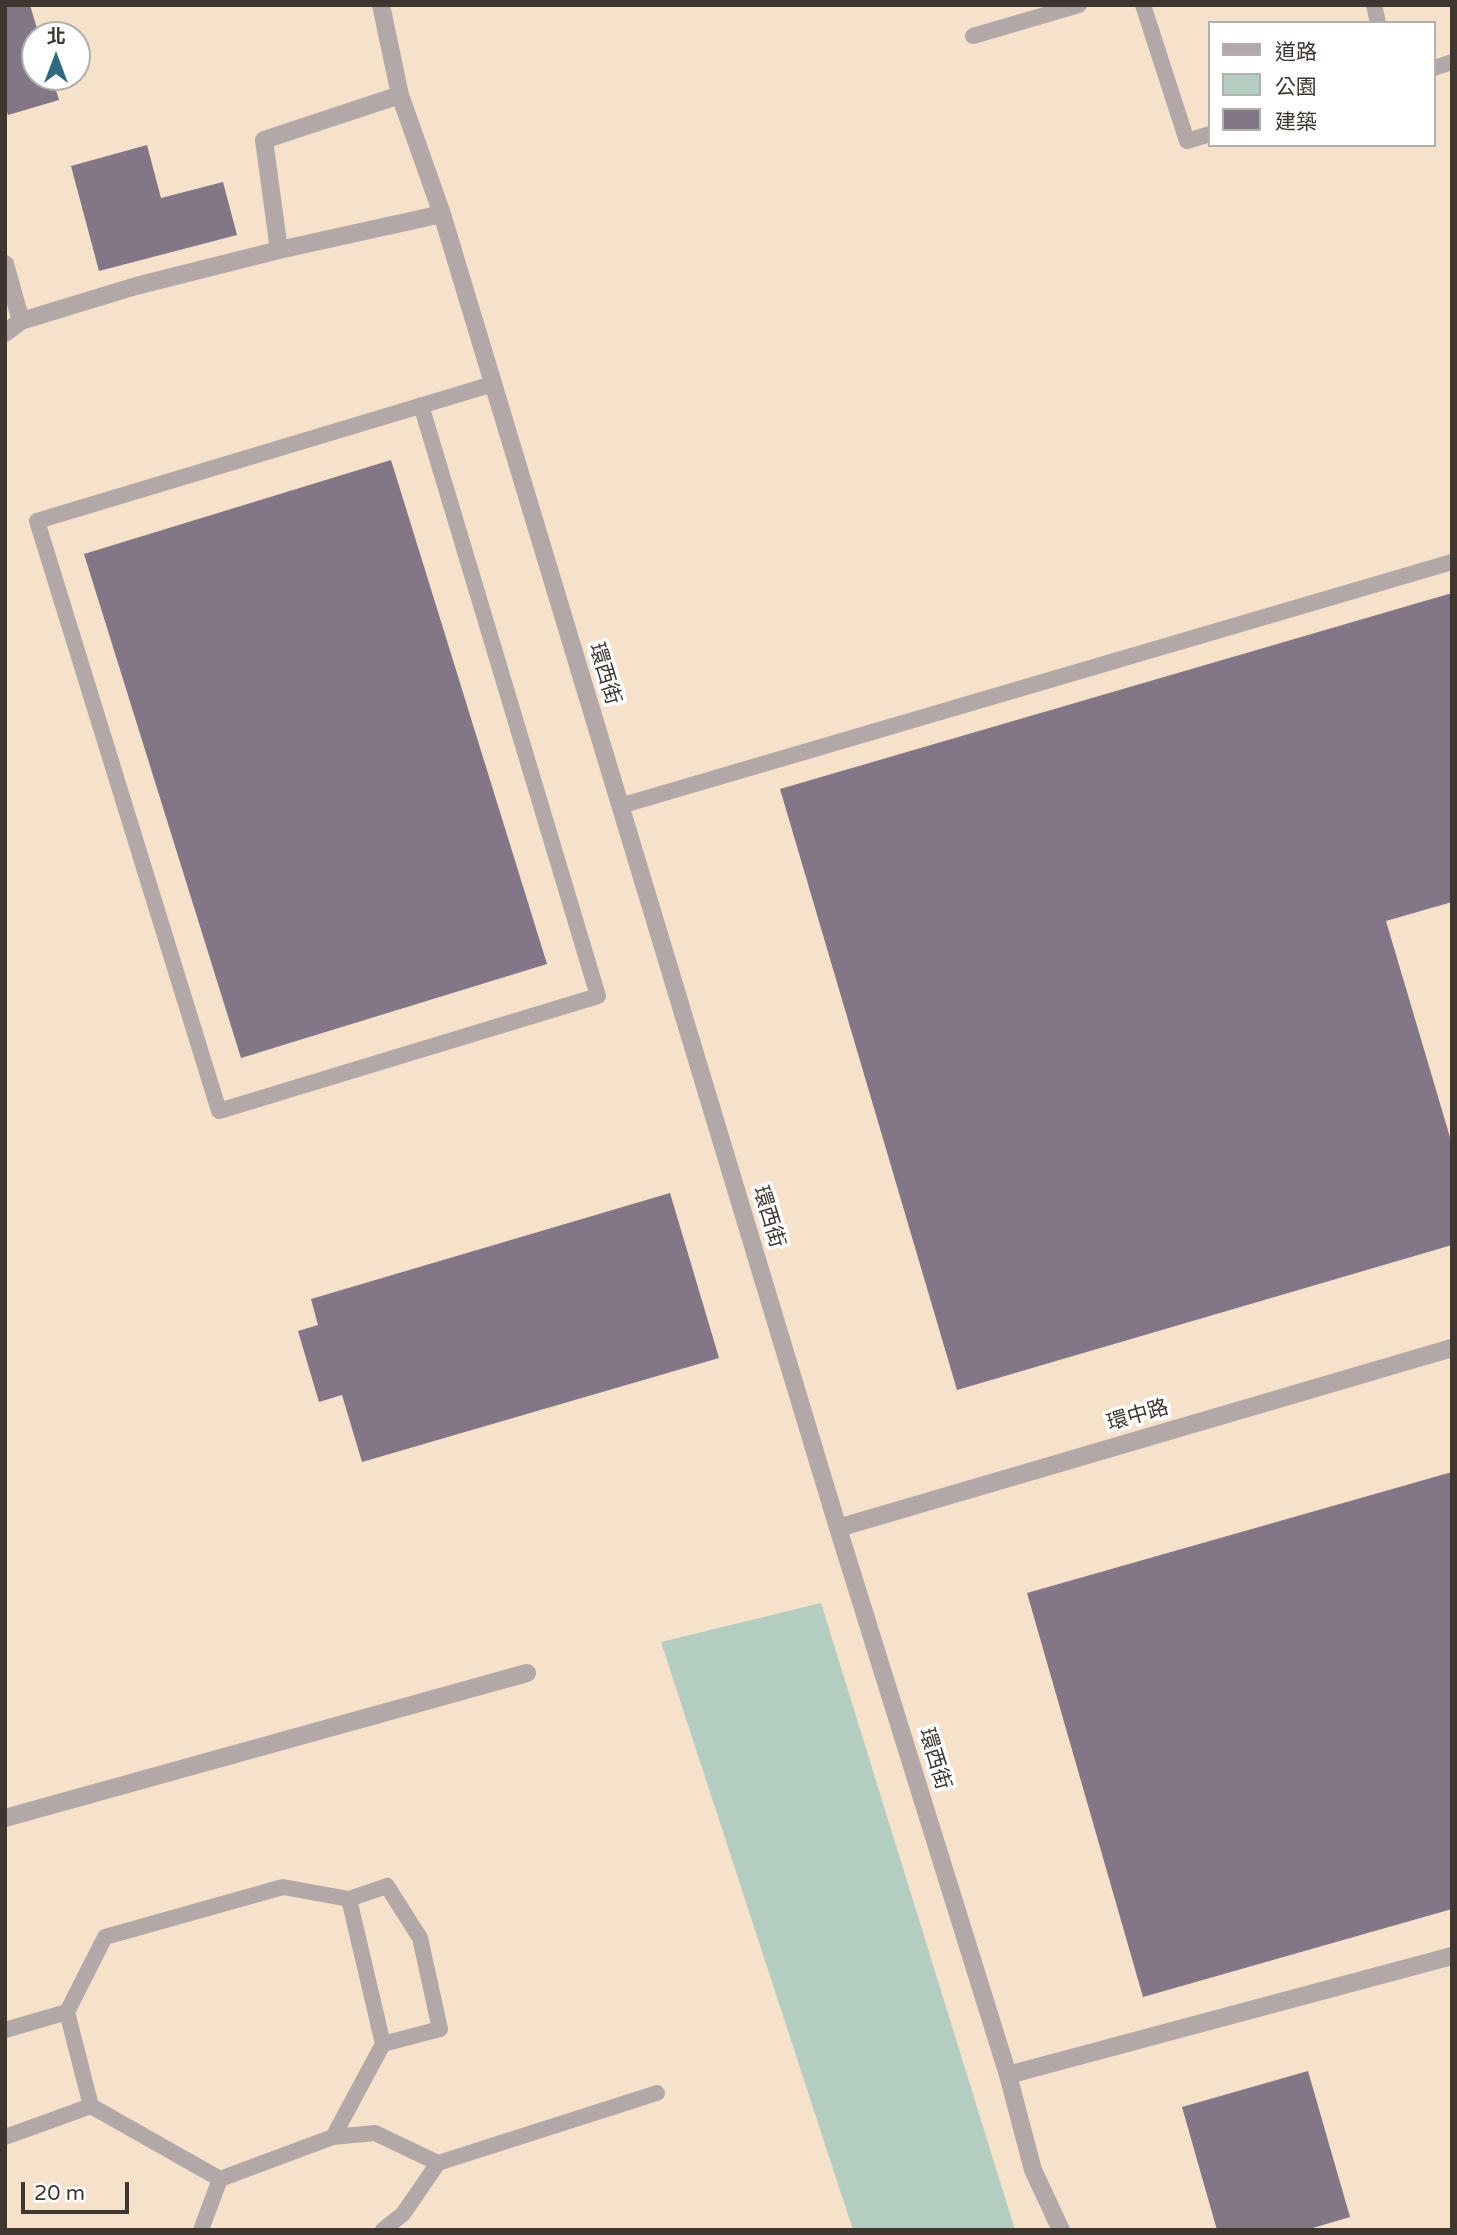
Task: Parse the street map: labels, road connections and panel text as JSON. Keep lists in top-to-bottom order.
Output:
{
  "streets": {
    "street": ["環西街", "環中路"]
  },
  "crossings": [
    ["環西街", "環中路"]
  ],
  "legend": ["道路", "公園", "建築"],
  "scale_bar": "20 m",
  "north": "top"
}
